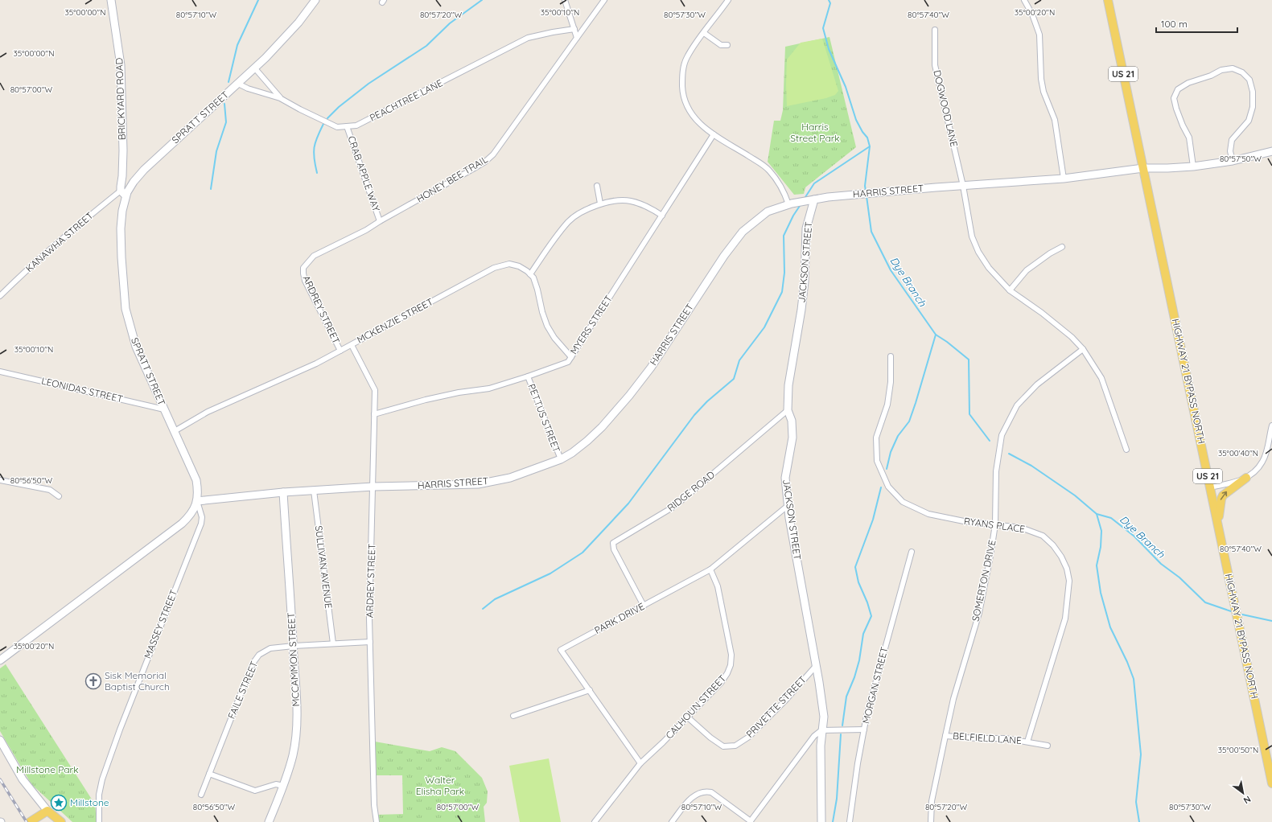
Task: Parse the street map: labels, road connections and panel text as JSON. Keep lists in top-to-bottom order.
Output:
{
  "streets": {
    "main road": ["US 21", "HIGHWAY 21 BYPASS NORTH"],
    "street": [
      "BRICKYARD ROAD",
      "PEACHTREE LANE",
      "DOGWOOD LANE",
      "SPRATT STREET",
      "CRAB APPLE WAY",
      "HONEY BEE TRAIL",
      "HARRIS STREET",
      "KANAWHA STREET",
      "JACKSON STREET",
      "ARDREY STREET",
      "MCKENZIE STREET",
      "MYERS STREET",
      "LEONIDAS STREET",
      "PETTUS STREET",
      "RIDGE ROAD",
      "RYANS PLACE",
      "SULLIVAN AVENUE",
      "SOMERTON DRIVE",
      "PARK DRIVE",
      "MASSEY STREET",
      "MCCAMMON STREET",
      "MORGAN STREET",
      "FAILE STREET",
      "CALHOUN STREET",
      "PRIVETTE STREET",
      "BELFIELD LANE"
    ]
  },
  "crossings": [
    ["US 21", "HARRIS STREET"],
    ["US 21", "HIGHWAY 21 BYPASS NORTH"],
    ["BRICKYARD ROAD", "SPRATT STREET"],
    ["BRICKYARD ROAD", "KANAWHA STREET"],
    ["PEACHTREE LANE", "SPRATT STREET"],
    ["PEACHTREE LANE", "CRAB APPLE WAY"],
    ["DOGWOOD LANE", "HARRIS STREET"],
    ["DOGWOOD LANE", "SOMERTON DRIVE"],
    ["SPRATT STREET", "HARRIS STREET"],
    ["SPRATT STREET", "KANAWHA STREET"],
    ["SPRATT STREET", "MCKENZIE STREET"],
    ["SPRATT STREET", "LEONIDAS STREET"],
    ["SPRATT STREET", "MASSEY STREET"],
    ["CRAB APPLE WAY", "HONEY BEE TRAIL"],
    ["HONEY BEE TRAIL", "ARDREY STREET"],
    ["HARRIS STREET", "JACKSON STREET"],
    ["HARRIS STREET", "ARDREY STREET"],
    ["HARRIS STREET", "HIGHWAY 21 BYPASS NORTH"],
    ["HARRIS STREET", "PETTUS STREET"],
    ["HARRIS STREET", "SULLIVAN AVENUE"],
    ["HARRIS STREET", "MASSEY STREET"],
    ["HARRIS STREET", "MCCAMMON STREET"],
    ["JACKSON STREET", "RIDGE ROAD"],
    ["JACKSON STREET", "PARK DRIVE"],
    ["JACKSON STREET", "PRIVETTE STREET"],
    ["ARDREY STREET", "MCKENZIE STREET"],
    ["ARDREY STREET", "MYERS STREET"],
    ["ARDREY STREET", "FAILE STREET"],
    ["MYERS STREET", "PETTUS STREET"],
    ["RIDGE ROAD", "PARK DRIVE"],
    ["RYANS PLACE", "SOMERTON DRIVE"],
    ["RYANS PLACE", "BELFIELD LANE"],
    ["SULLIVAN AVENUE", "FAILE STREET"],
    ["SOMERTON DRIVE", "BELFIELD LANE"],
    ["PARK DRIVE", "CALHOUN STREET"],
    ["MCCAMMON STREET", "FAILE STREET"],
    ["CALHOUN STREET", "PRIVETTE STREET"]
  ],
  "water": ["Dye Branch"],
  "parks": ["Harris Street Park", "Millstone Park", "Walter Elisha Park"],
  "places": {
    "church": ["Sisk Memorial Baptist Church"],
    "place": ["Millstone"]
  },
  "scale_bar": "100 m",
  "north": "bottom right",
  "coordinates": [
    "35°00'00\"N",
    "35°00'10\"N",
    "35°00'20\"N",
    "80°57'10\"W",
    "80°57'20\"W",
    "80°57'30\"W",
    "80°57'40\"W",
    "80°57'00\"W",
    "80°57'50\"W",
    "35°00'40\"N",
    "80°56'50\"W",
    "35°00'50\"N"
  ]
}
